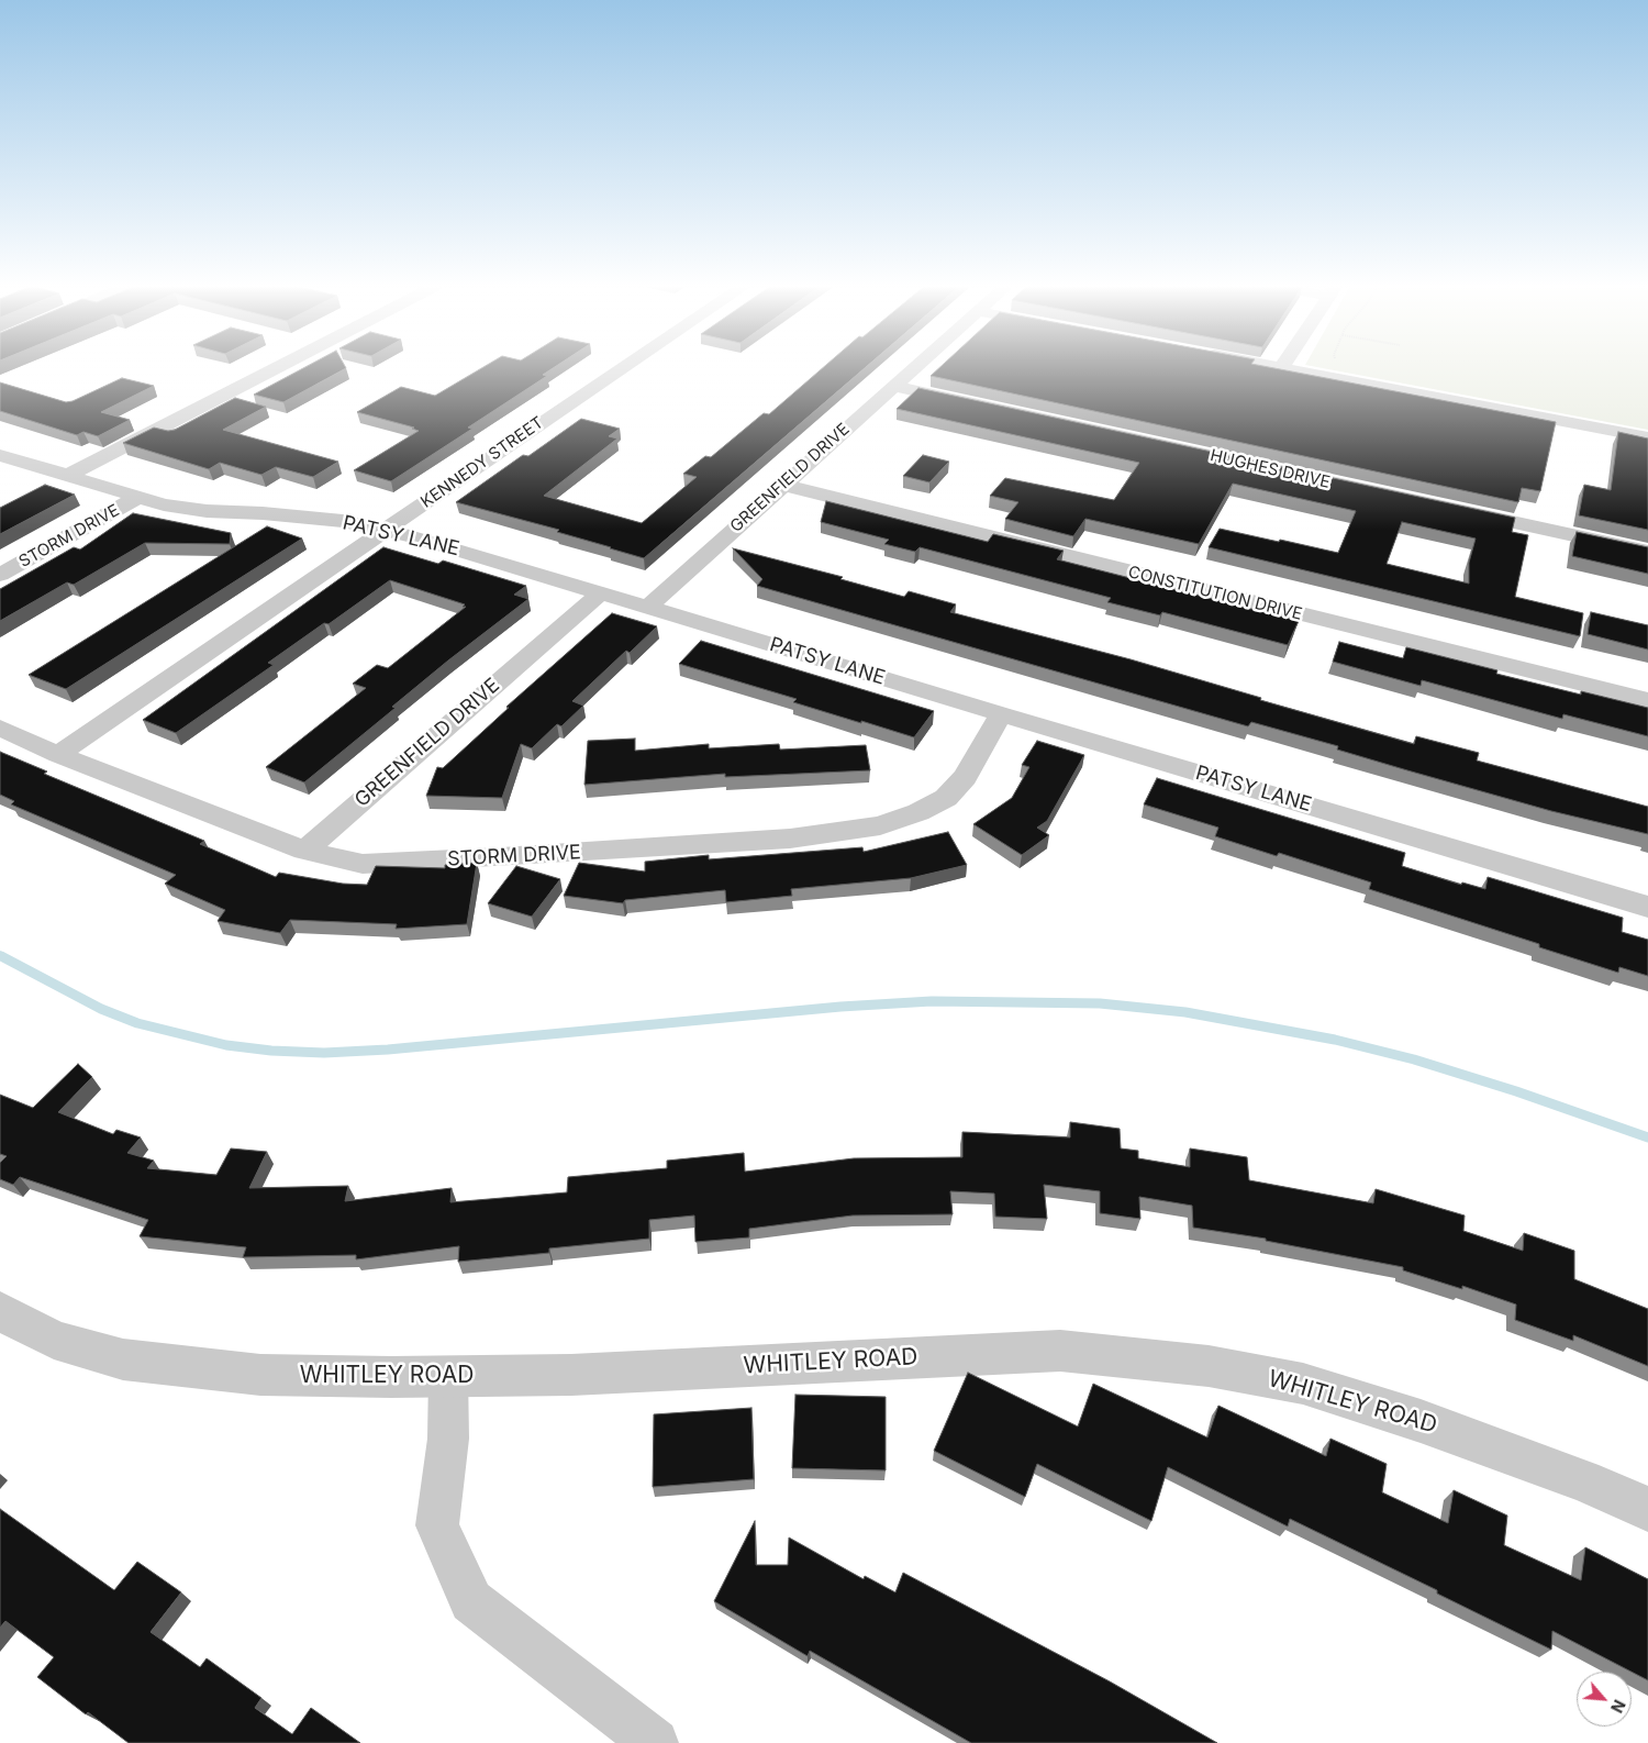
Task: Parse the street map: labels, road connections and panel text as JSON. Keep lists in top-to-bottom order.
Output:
{
  "streets": {
    "street": [
      "KENNEDY STREET",
      "HUGHES DRIVE",
      "GREENFIELD DRIVE",
      "STORM DRIVE",
      "PATSY LANE",
      "CONSTITUTION DRIVE",
      "WHITLEY ROAD"
    ]
  },
  "crossings": [
    ["KENNEDY STREET", "STORM DRIVE"],
    ["KENNEDY STREET", "PATSY LANE"],
    ["HUGHES DRIVE", "GREENFIELD DRIVE"],
    ["GREENFIELD DRIVE", "STORM DRIVE"],
    ["GREENFIELD DRIVE", "PATSY LANE"],
    ["GREENFIELD DRIVE", "CONSTITUTION DRIVE"],
    ["STORM DRIVE", "PATSY LANE"]
  ],
  "north": "bottom right"
}
